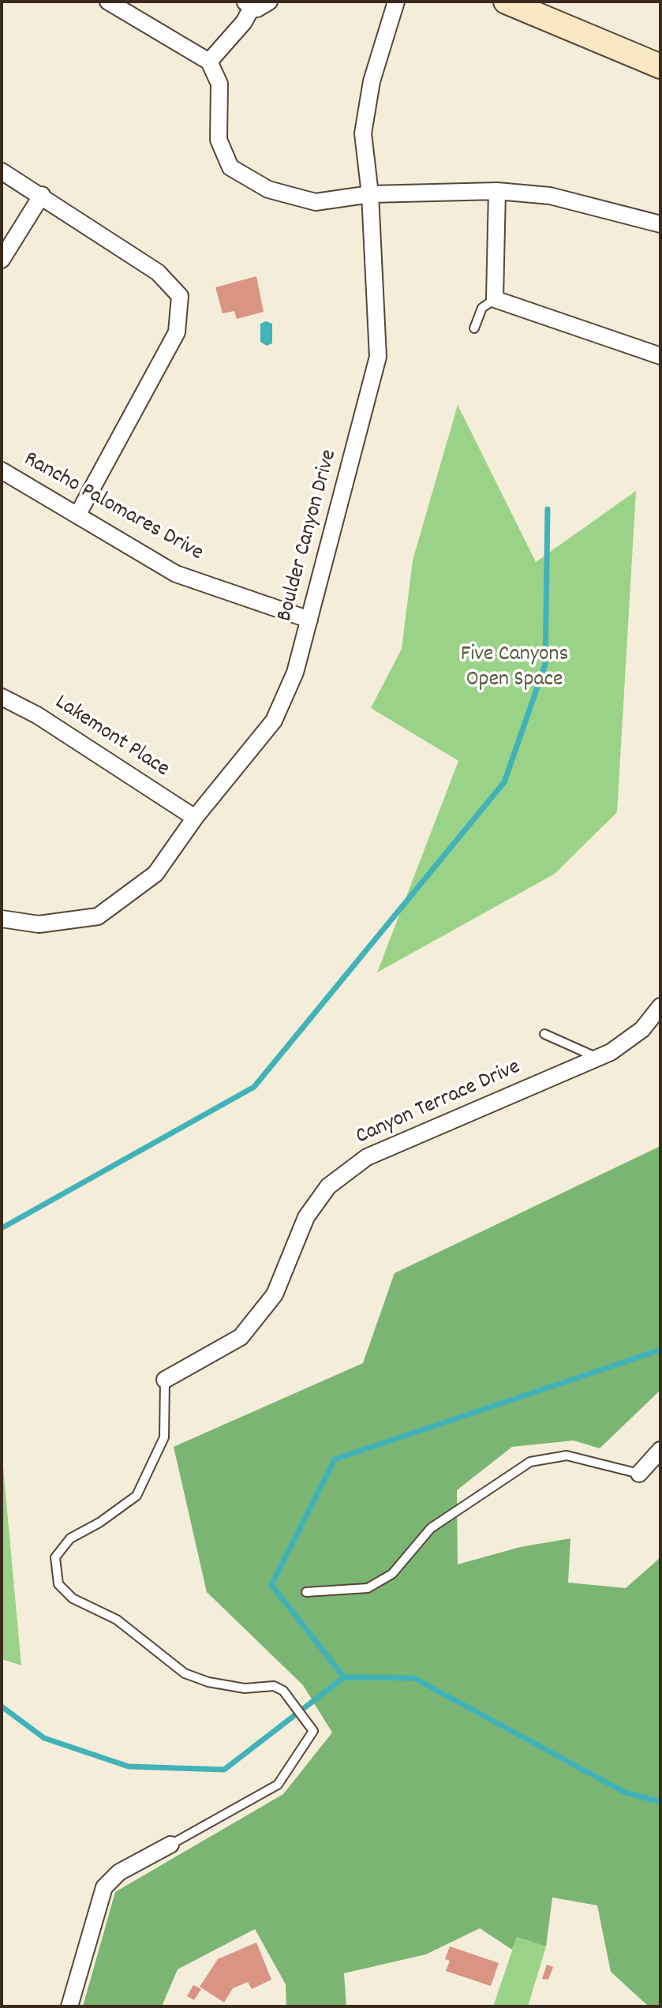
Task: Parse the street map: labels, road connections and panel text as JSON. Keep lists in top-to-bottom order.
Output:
{
  "streets": {
    "street": [
      "Rancho Palomares Drive",
      "Boulder Canyon Drive",
      "Lakemont Place",
      "Canyon Terrace Drive"
    ]
  },
  "crossings": [
    ["Rancho Palomares Drive", "Boulder Canyon Drive"],
    ["Boulder Canyon Drive", "Lakemont Place"]
  ],
  "parks": ["Five Canyons Open Space"]
}
